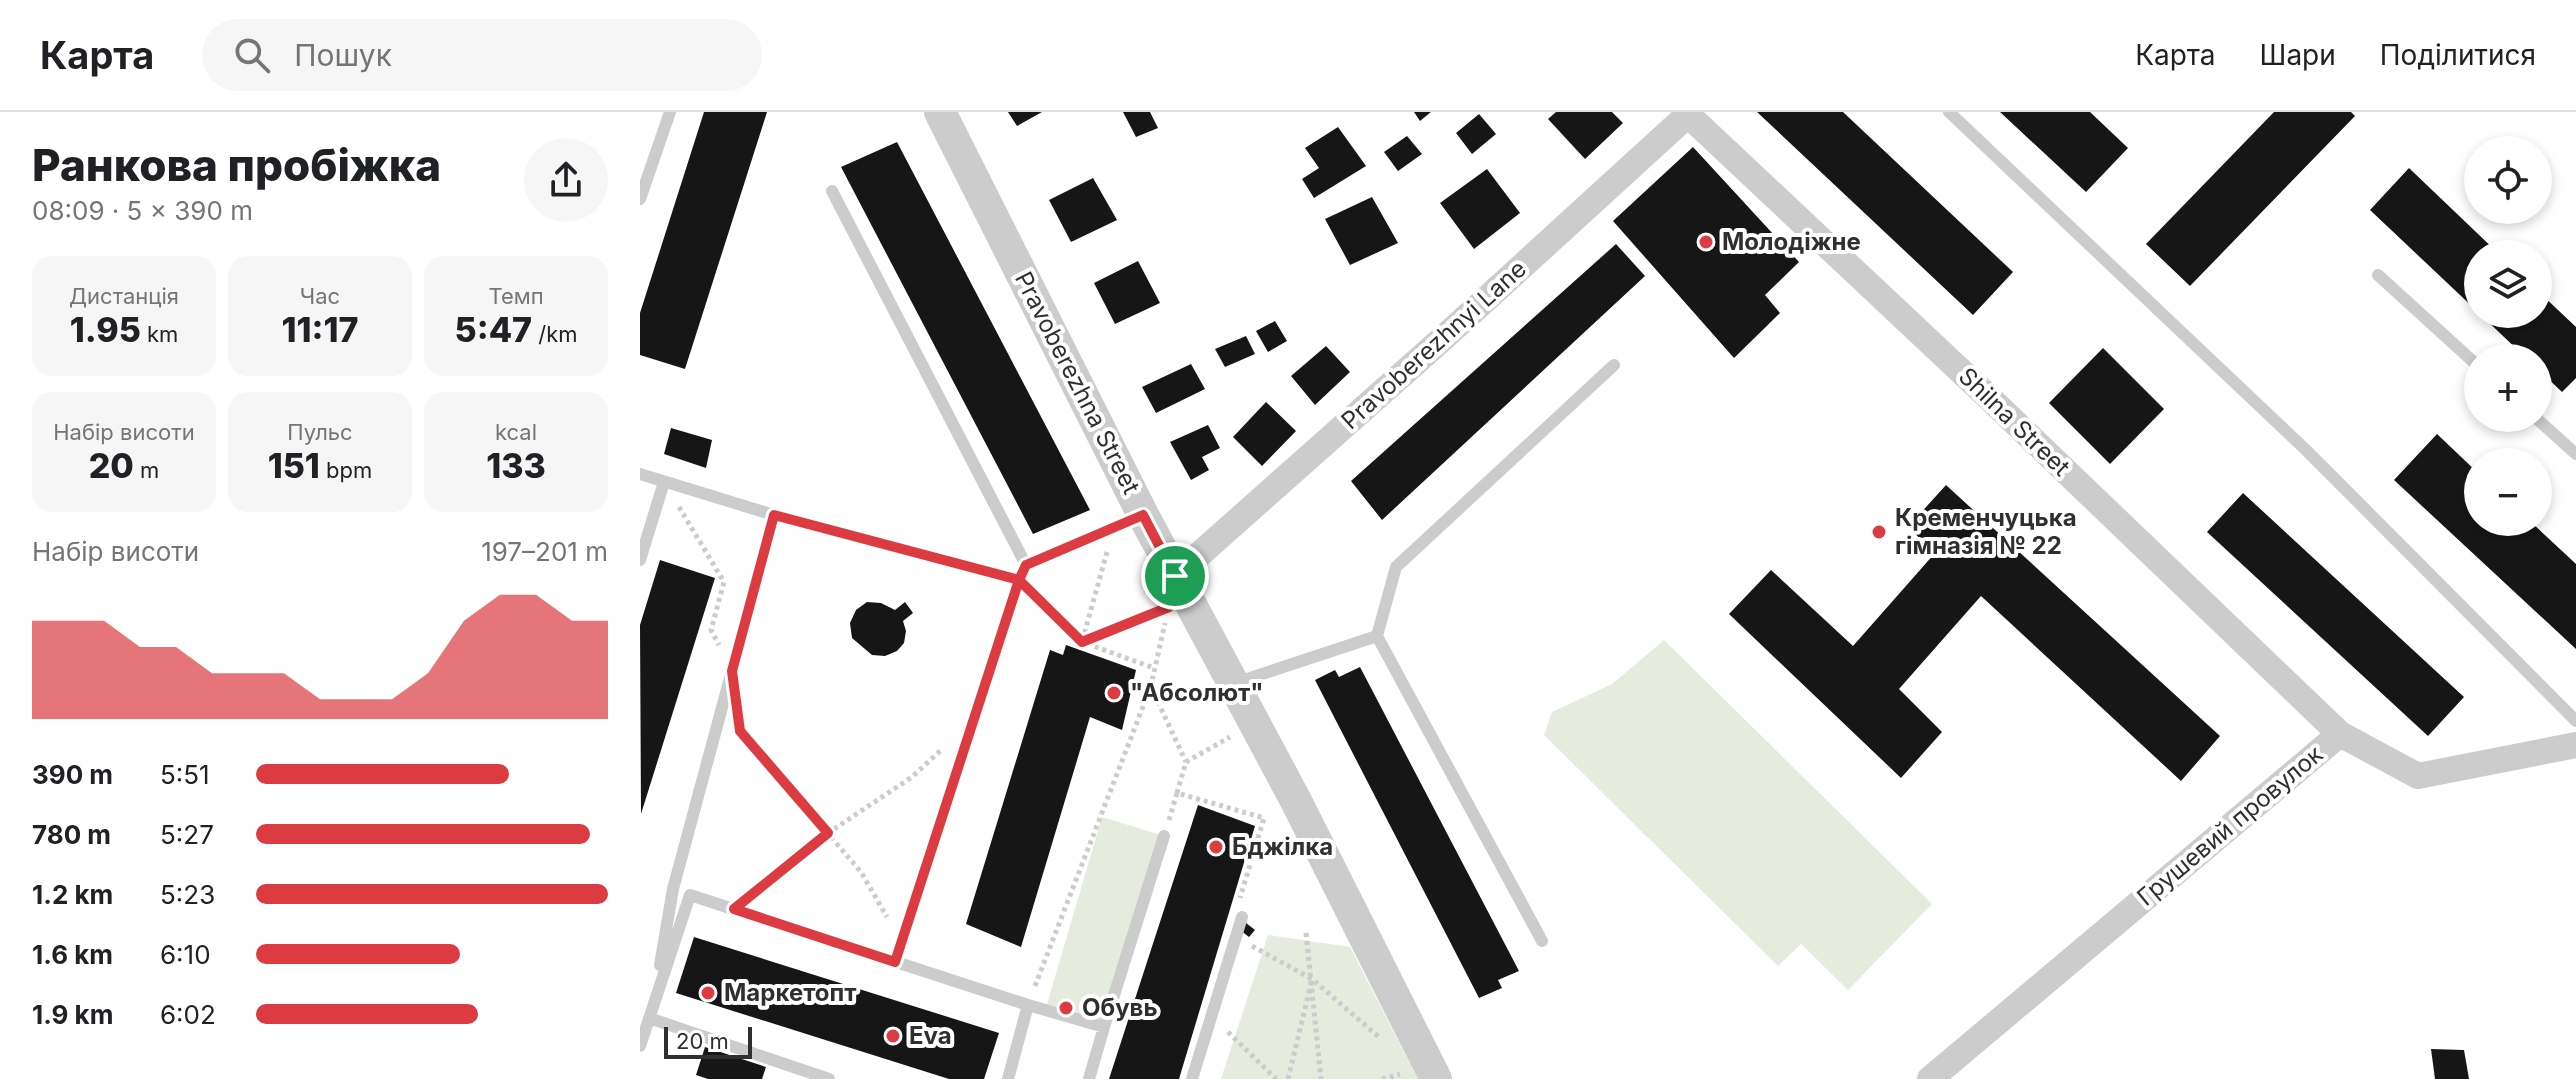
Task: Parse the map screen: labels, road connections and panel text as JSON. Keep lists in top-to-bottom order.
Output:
{
  "streets": {
    "street": [
      "Pravoberezhnyi Lane",
      "Pravoberezhna Street",
      "Shilna Street",
      "Грушевий провулок"
    ]
  },
  "crossings": [
    ["Pravoberezhnyi Lane", "Pravoberezhna Street"],
    ["Pravoberezhnyi Lane", "Shilna Street"],
    ["Shilna Street", "Грушевий провулок"]
  ],
  "places": [
    "Молодіжне",
    "Кременчуцька гімназія № 22",
    "\"Абсолют\"",
    "Бджілка",
    "Маркетопт",
    "Обувь",
    "Eva"
  ],
  "scale_bar": "20 m",
  "page": {
    "header": "Карта",
    "search": "Пошук",
    "nav": ["Карта", "Шари", "Поділитися"],
    "heading": ["Ранкова пробіжка", "08:09 · 5 × 390 m"],
    "map_buttons": ["+", "−"],
    "stats": [
      ["Дистанція", "1.95 km"],
      ["Час", "11:17"],
      ["Темп", "5:47 /km"],
      ["Набір висоти", "20 m"],
      ["Пульс", "151 bpm"],
      ["kcal", "133"]
    ],
    "chart": ["Набір висоти", "197–201 m"],
    "list": [
      {
        "name": "390 m",
        "note": "5:51"
      },
      {
        "name": "780 m",
        "note": "5:27"
      },
      {
        "name": "1.2 km",
        "note": "5:23"
      },
      {
        "name": "1.6 km",
        "note": "6:10"
      },
      {
        "name": "1.9 km",
        "note": "6:02"
      }
    ],
    "scale": "20 m"
  }
}
